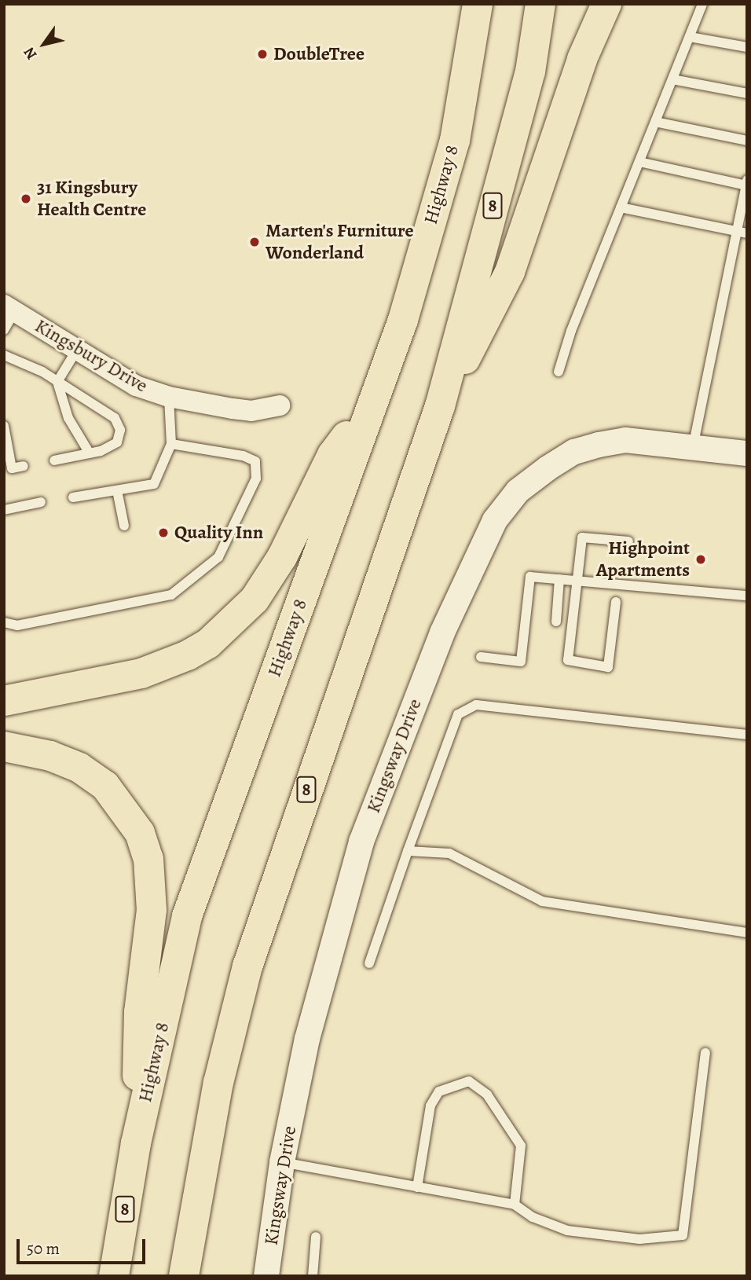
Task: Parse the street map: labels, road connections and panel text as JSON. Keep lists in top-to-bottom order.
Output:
{
  "streets": {
    "highway": ["Highway 8", "8"],
    "street": ["Kingsbury Drive", "Kingsway Drive"]
  },
  "places": [
    "DoubleTree",
    "31 Kingsbury Health Centre",
    "Marten's Furniture Wonderland",
    "Quality Inn",
    "Highpoint Apartments"
  ],
  "scale_bar": "50 m",
  "north": "bottom left"
}
